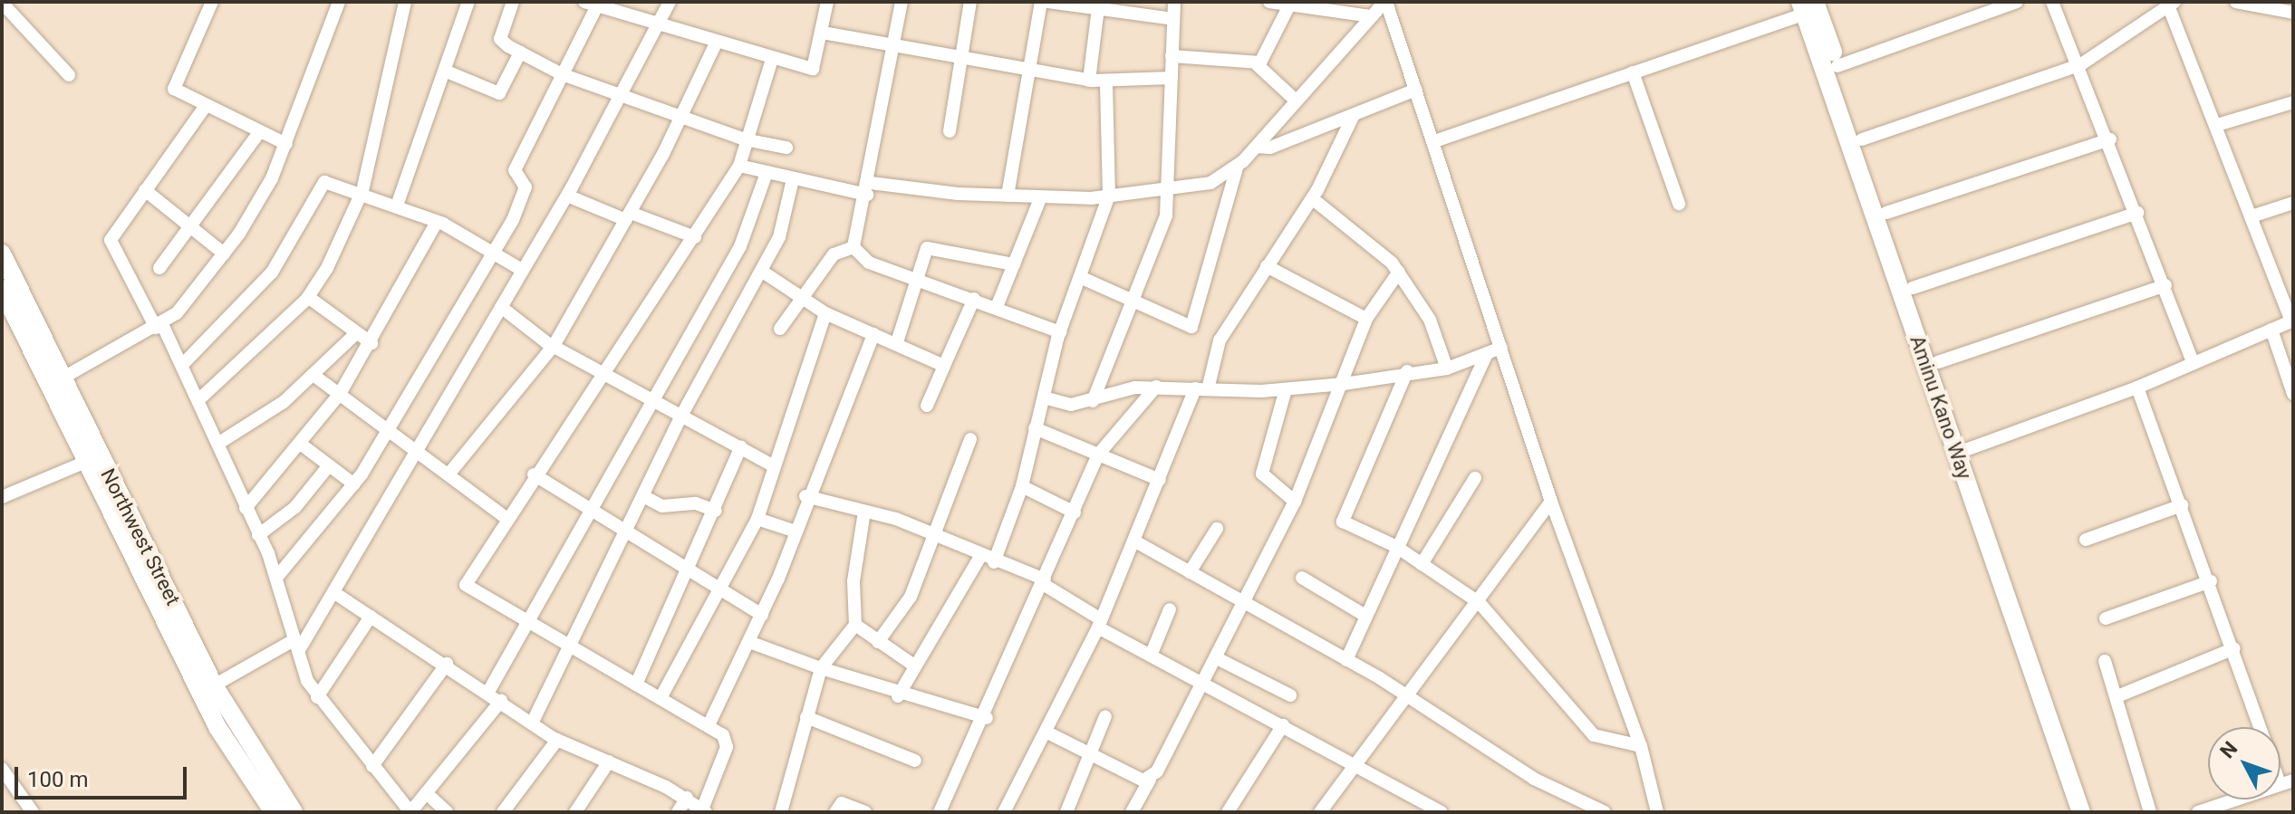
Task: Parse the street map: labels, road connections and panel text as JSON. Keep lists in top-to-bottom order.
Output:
{
  "streets": {
    "main road": ["Aminu Kano Way", "Northwest Street"]
  },
  "scale_bar": "100 m",
  "north": "top left"
}
